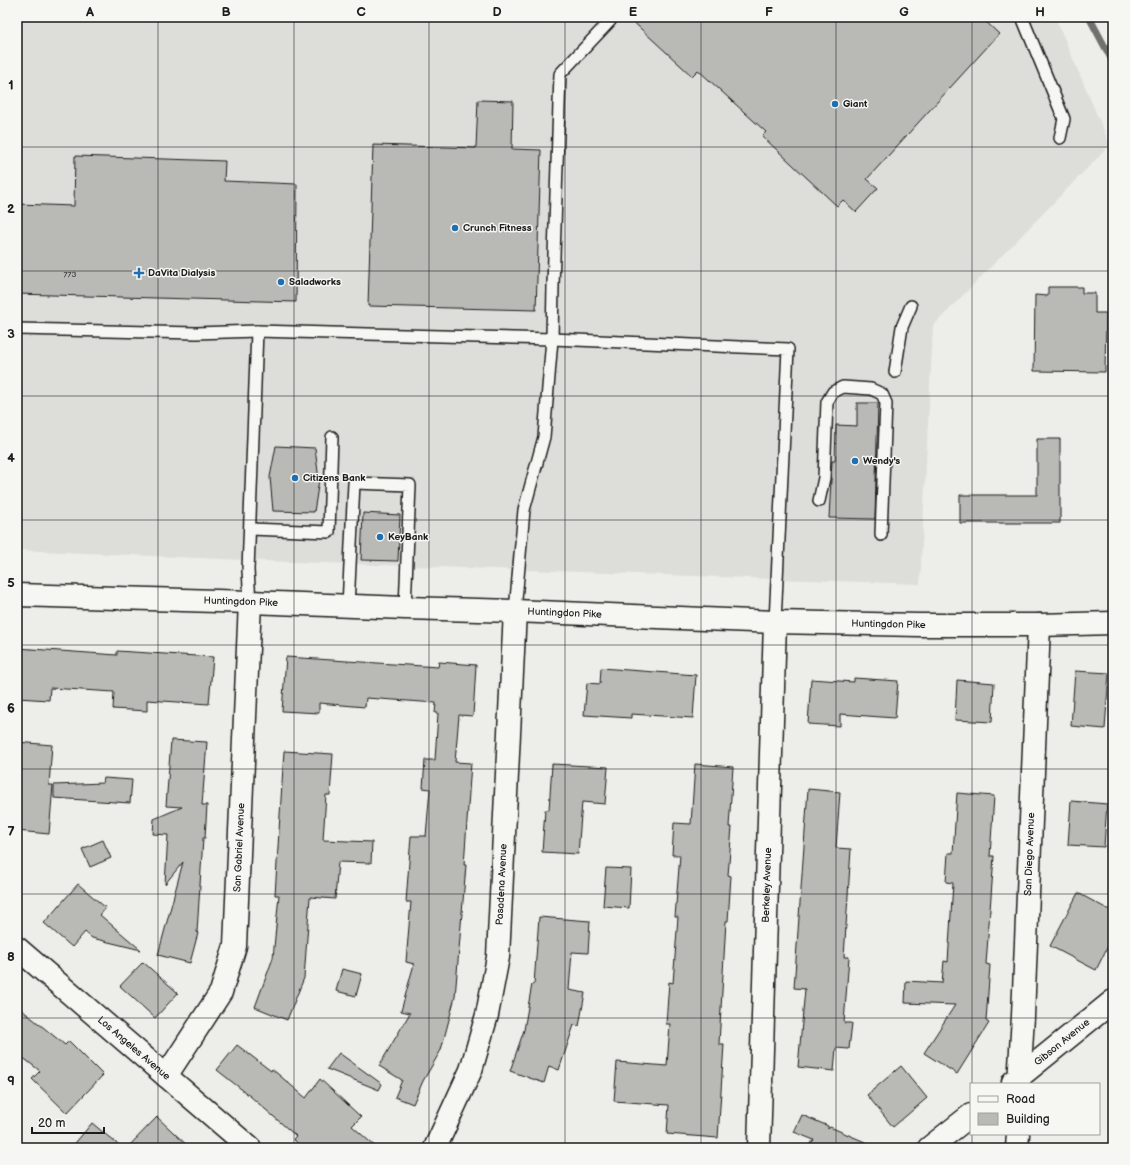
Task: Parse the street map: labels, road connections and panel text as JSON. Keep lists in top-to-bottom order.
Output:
{
  "streets": {
    "street": [
      "Huntingdon Pike",
      "San Gabriel Avenue",
      "San Diego Avenue",
      "Pasadena Avenue",
      "Berkeley Avenue",
      "Gibson Avenue",
      "Los Angeles Avenue"
    ]
  },
  "crossings": [
    ["Huntingdon Pike", "San Gabriel Avenue"],
    ["Huntingdon Pike", "San Diego Avenue"],
    ["Huntingdon Pike", "Pasadena Avenue"],
    ["Huntingdon Pike", "Berkeley Avenue"],
    ["San Gabriel Avenue", "Los Angeles Avenue"],
    ["San Diego Avenue", "Gibson Avenue"]
  ],
  "places": {
    "other": [
      "Giant",
      "Crunch Fitness",
      "Saladworks",
      "Wendy's",
      "Citizens Bank",
      "KeyBank"
    ],
    "health": ["DaVita Dialysis"]
  },
  "house_numbers": ["773"],
  "legend": ["Road", "Building"],
  "scale_bar": "20 m",
  "grid": {
    "columns": [
      "A",
      "B",
      "C",
      "D",
      "E",
      "F",
      "G",
      "H"
    ],
    "rows": [
      "1",
      "2",
      "3",
      "4",
      "5",
      "6",
      "7",
      "8",
      "9"
    ]
  }
}
